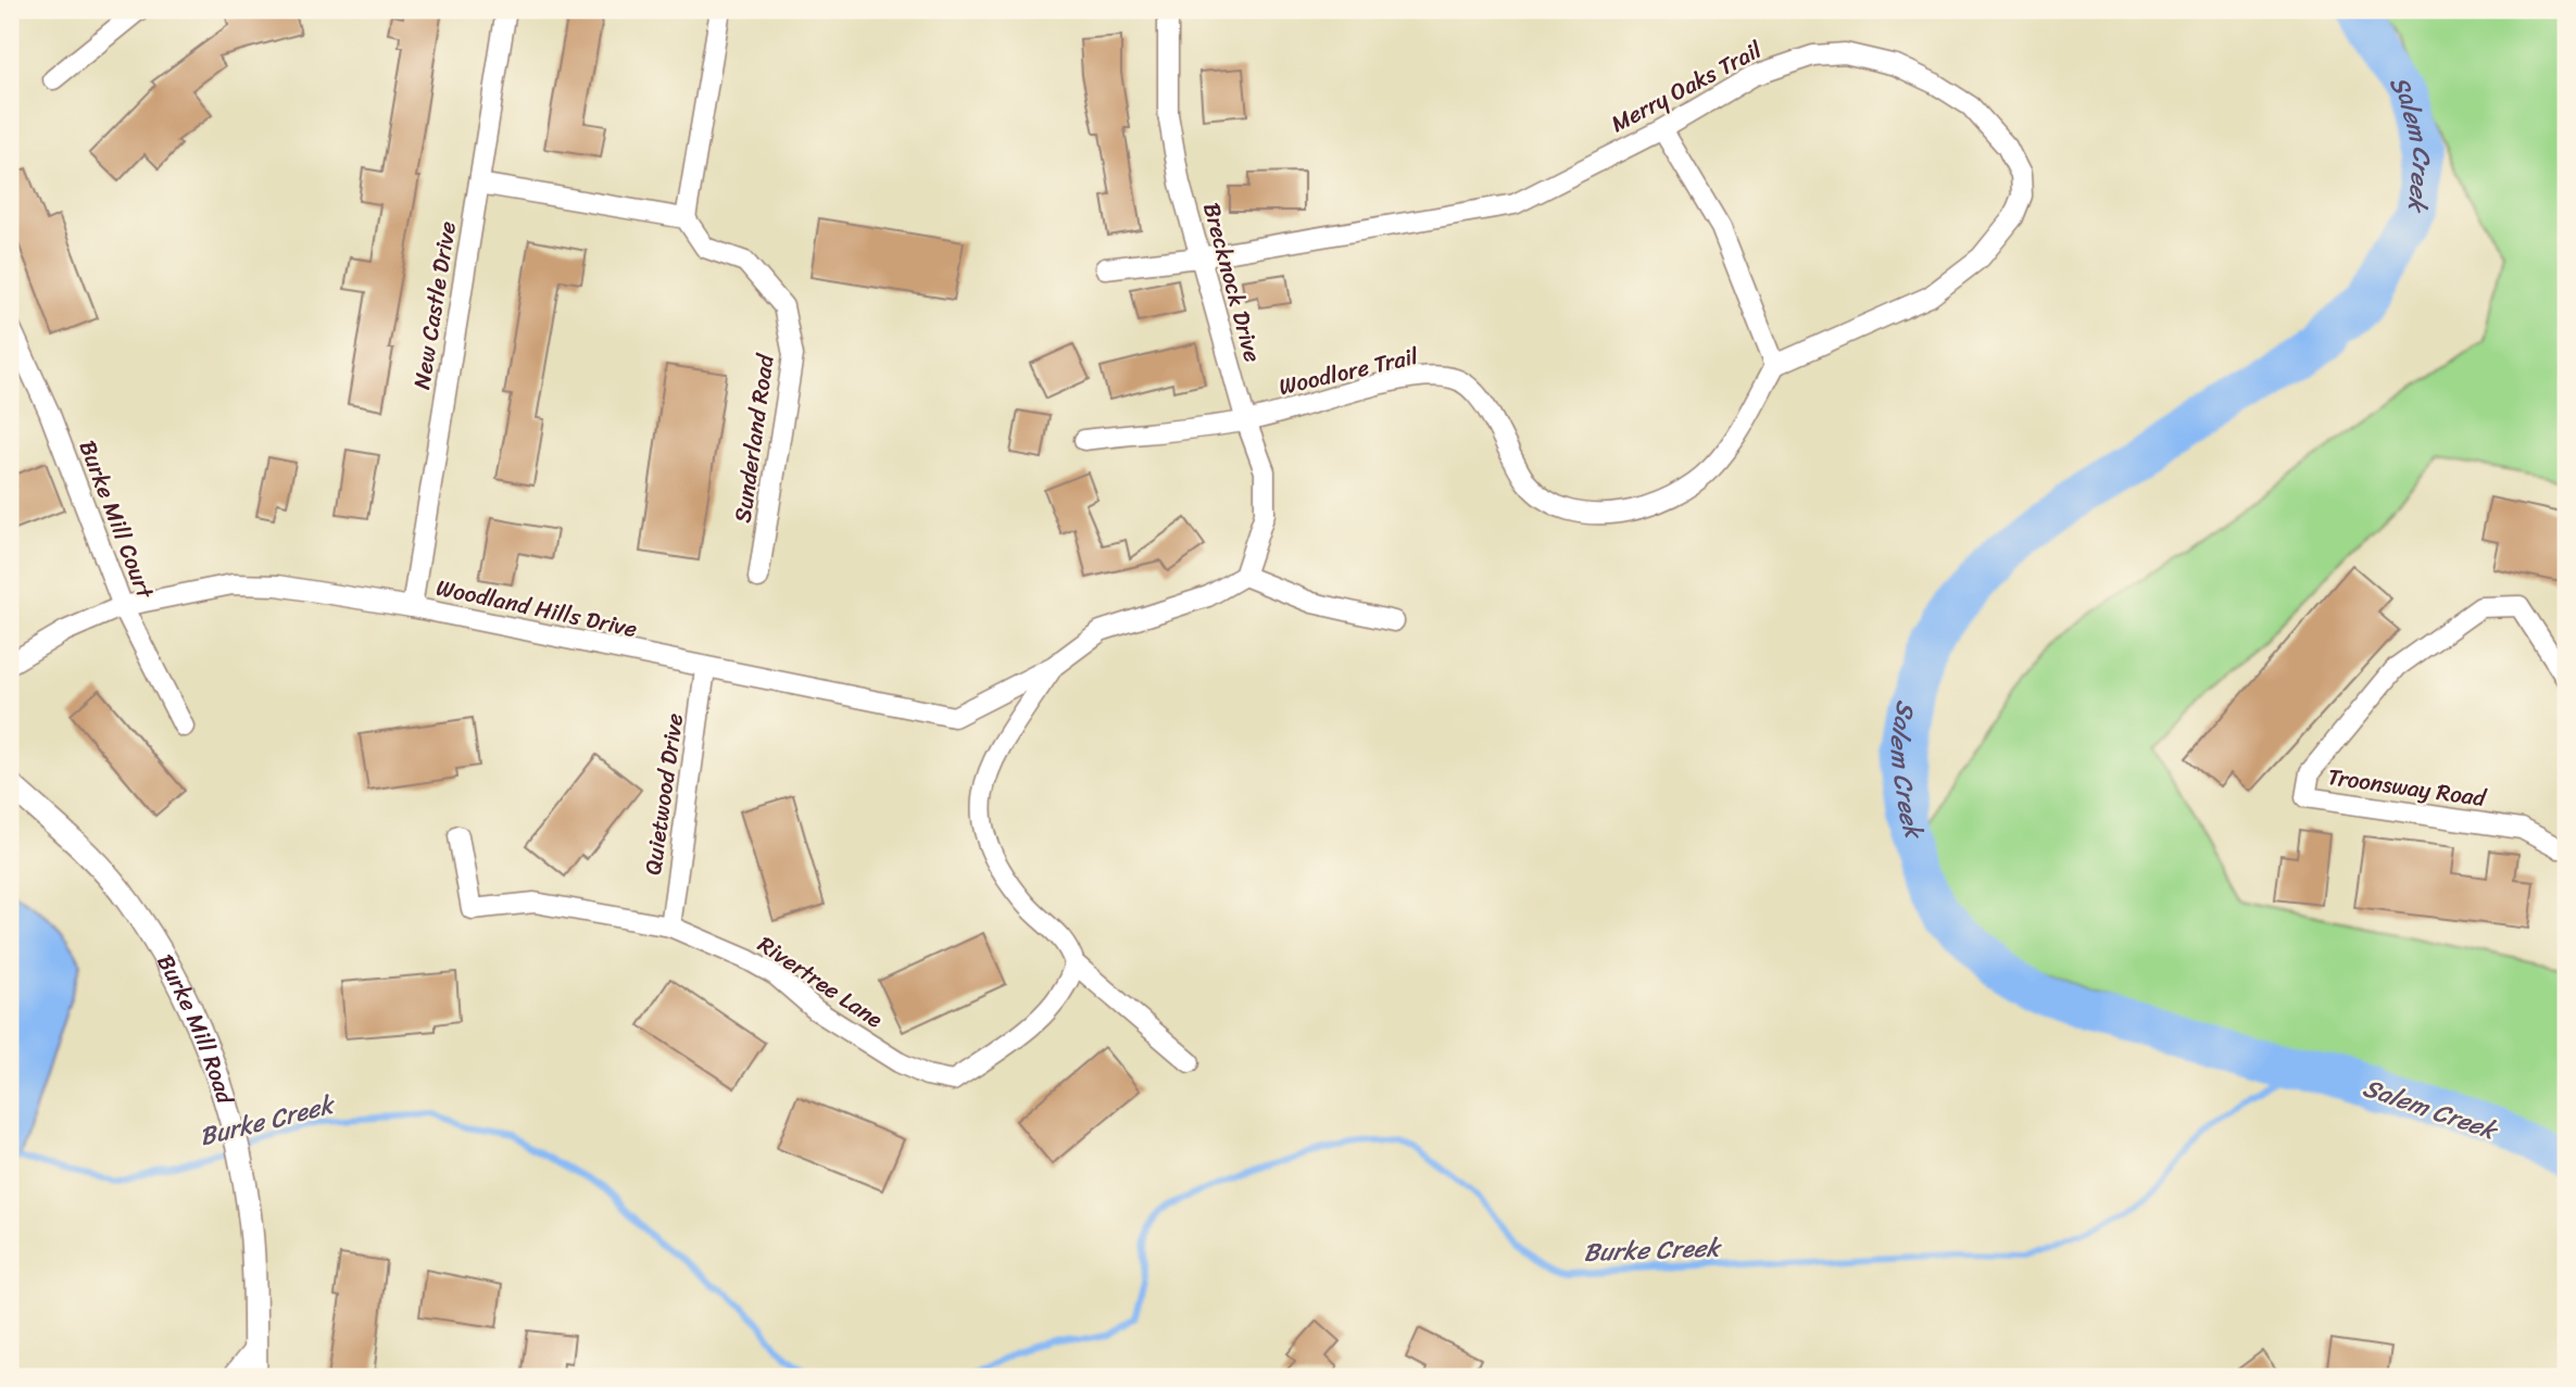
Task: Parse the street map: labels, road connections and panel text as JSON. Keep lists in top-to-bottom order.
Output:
{
  "streets": {
    "street": [
      "Merry Oaks Trail",
      "Brecknock Drive",
      "New Castle Drive",
      "Woodlore Trail",
      "Sunderland Road",
      "Burke Mill Court",
      "Woodland Hills Drive",
      "Troonsway Road",
      "Quietwood Drive",
      "Rivertree Lane",
      "Burke Mill Road"
    ]
  },
  "crossings": [
    ["Merry Oaks Trail", "Brecknock Drive"],
    ["Merry Oaks Trail", "Woodlore Trail"],
    ["Brecknock Drive", "Woodlore Trail"],
    ["New Castle Drive", "Woodland Hills Drive"],
    ["Burke Mill Court", "Woodland Hills Drive"],
    ["Woodland Hills Drive", "Quietwood Drive"],
    ["Quietwood Drive", "Rivertree Lane"]
  ],
  "water": ["Salem Creek", "Burke Creek"]
}
